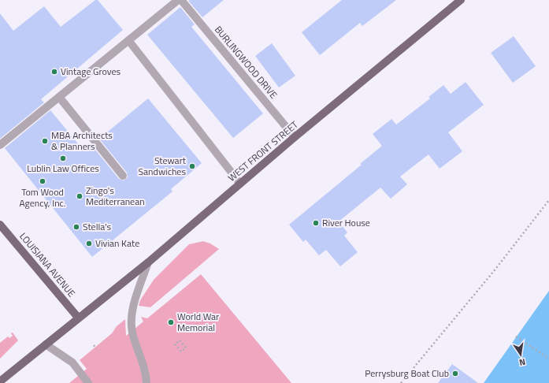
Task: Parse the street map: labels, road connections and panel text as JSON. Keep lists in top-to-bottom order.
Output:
{
  "streets": {
    "main road": ["WEST FRONT STREET", "LOUISIANA AVENUE"],
    "street": ["BURLINGWOOD DRIVE"]
  },
  "crossings": [
    ["BURLINGWOOD DRIVE", "WEST FRONT STREET"],
    ["WEST FRONT STREET", "LOUISIANA AVENUE"]
  ],
  "places": [
    "Vintage Groves",
    "MBA Architects & Planners",
    "Lublin Law Offices",
    "Stewart Sandwiches",
    "Tom Wood Agency, Inc.",
    "Zingo's Mediterranean",
    "River House",
    "Stella's",
    "Vivian Kate",
    "World War Memorial",
    "Perrysburg Boat Club"
  ],
  "north": "bottom"
}
